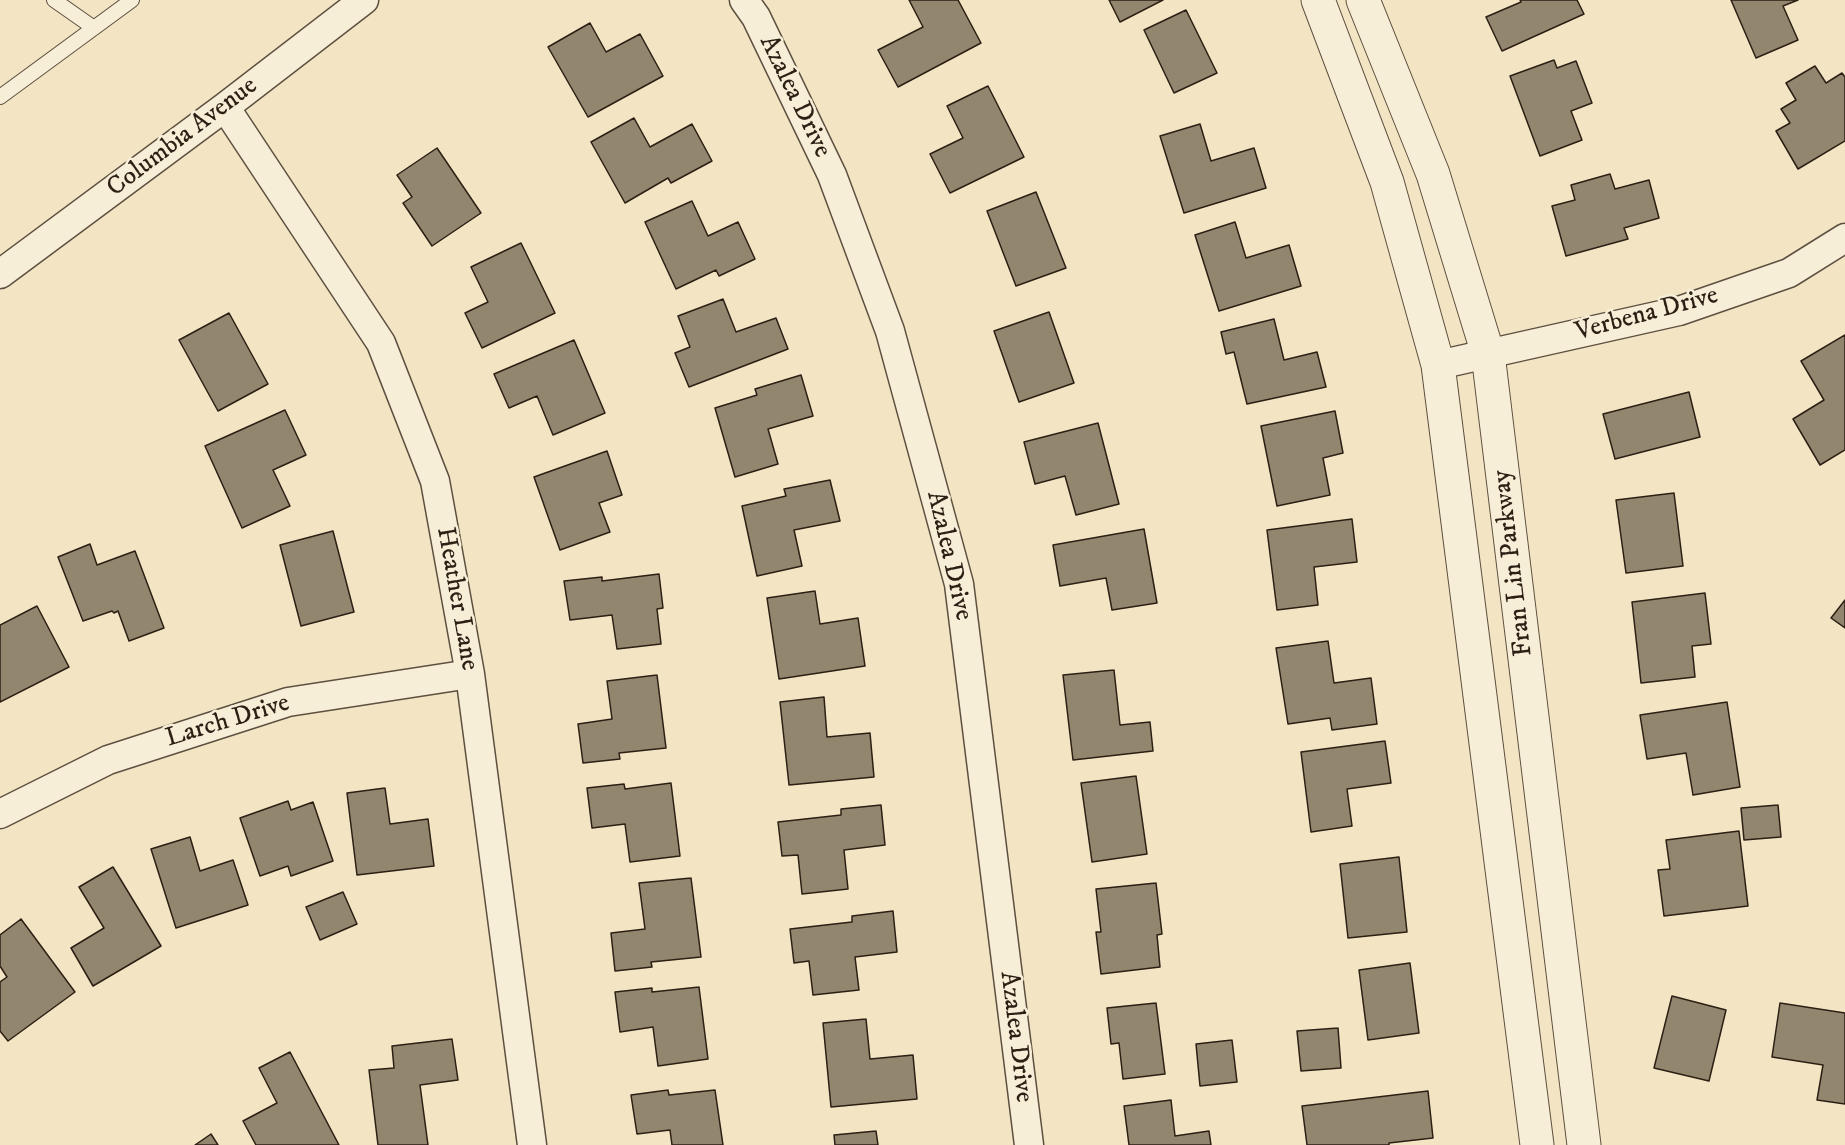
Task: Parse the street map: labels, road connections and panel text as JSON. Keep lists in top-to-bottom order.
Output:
{
  "streets": {
    "street": [
      "Azalea Drive",
      "Columbia Avenue",
      "Verbena Drive",
      "Fran Lin Parkway",
      "Heather Lane",
      "Larch Drive"
    ]
  },
  "crossings": [
    ["Columbia Avenue", "Heather Lane"],
    ["Verbena Drive", "Fran Lin Parkway"],
    ["Heather Lane", "Larch Drive"]
  ]
}
